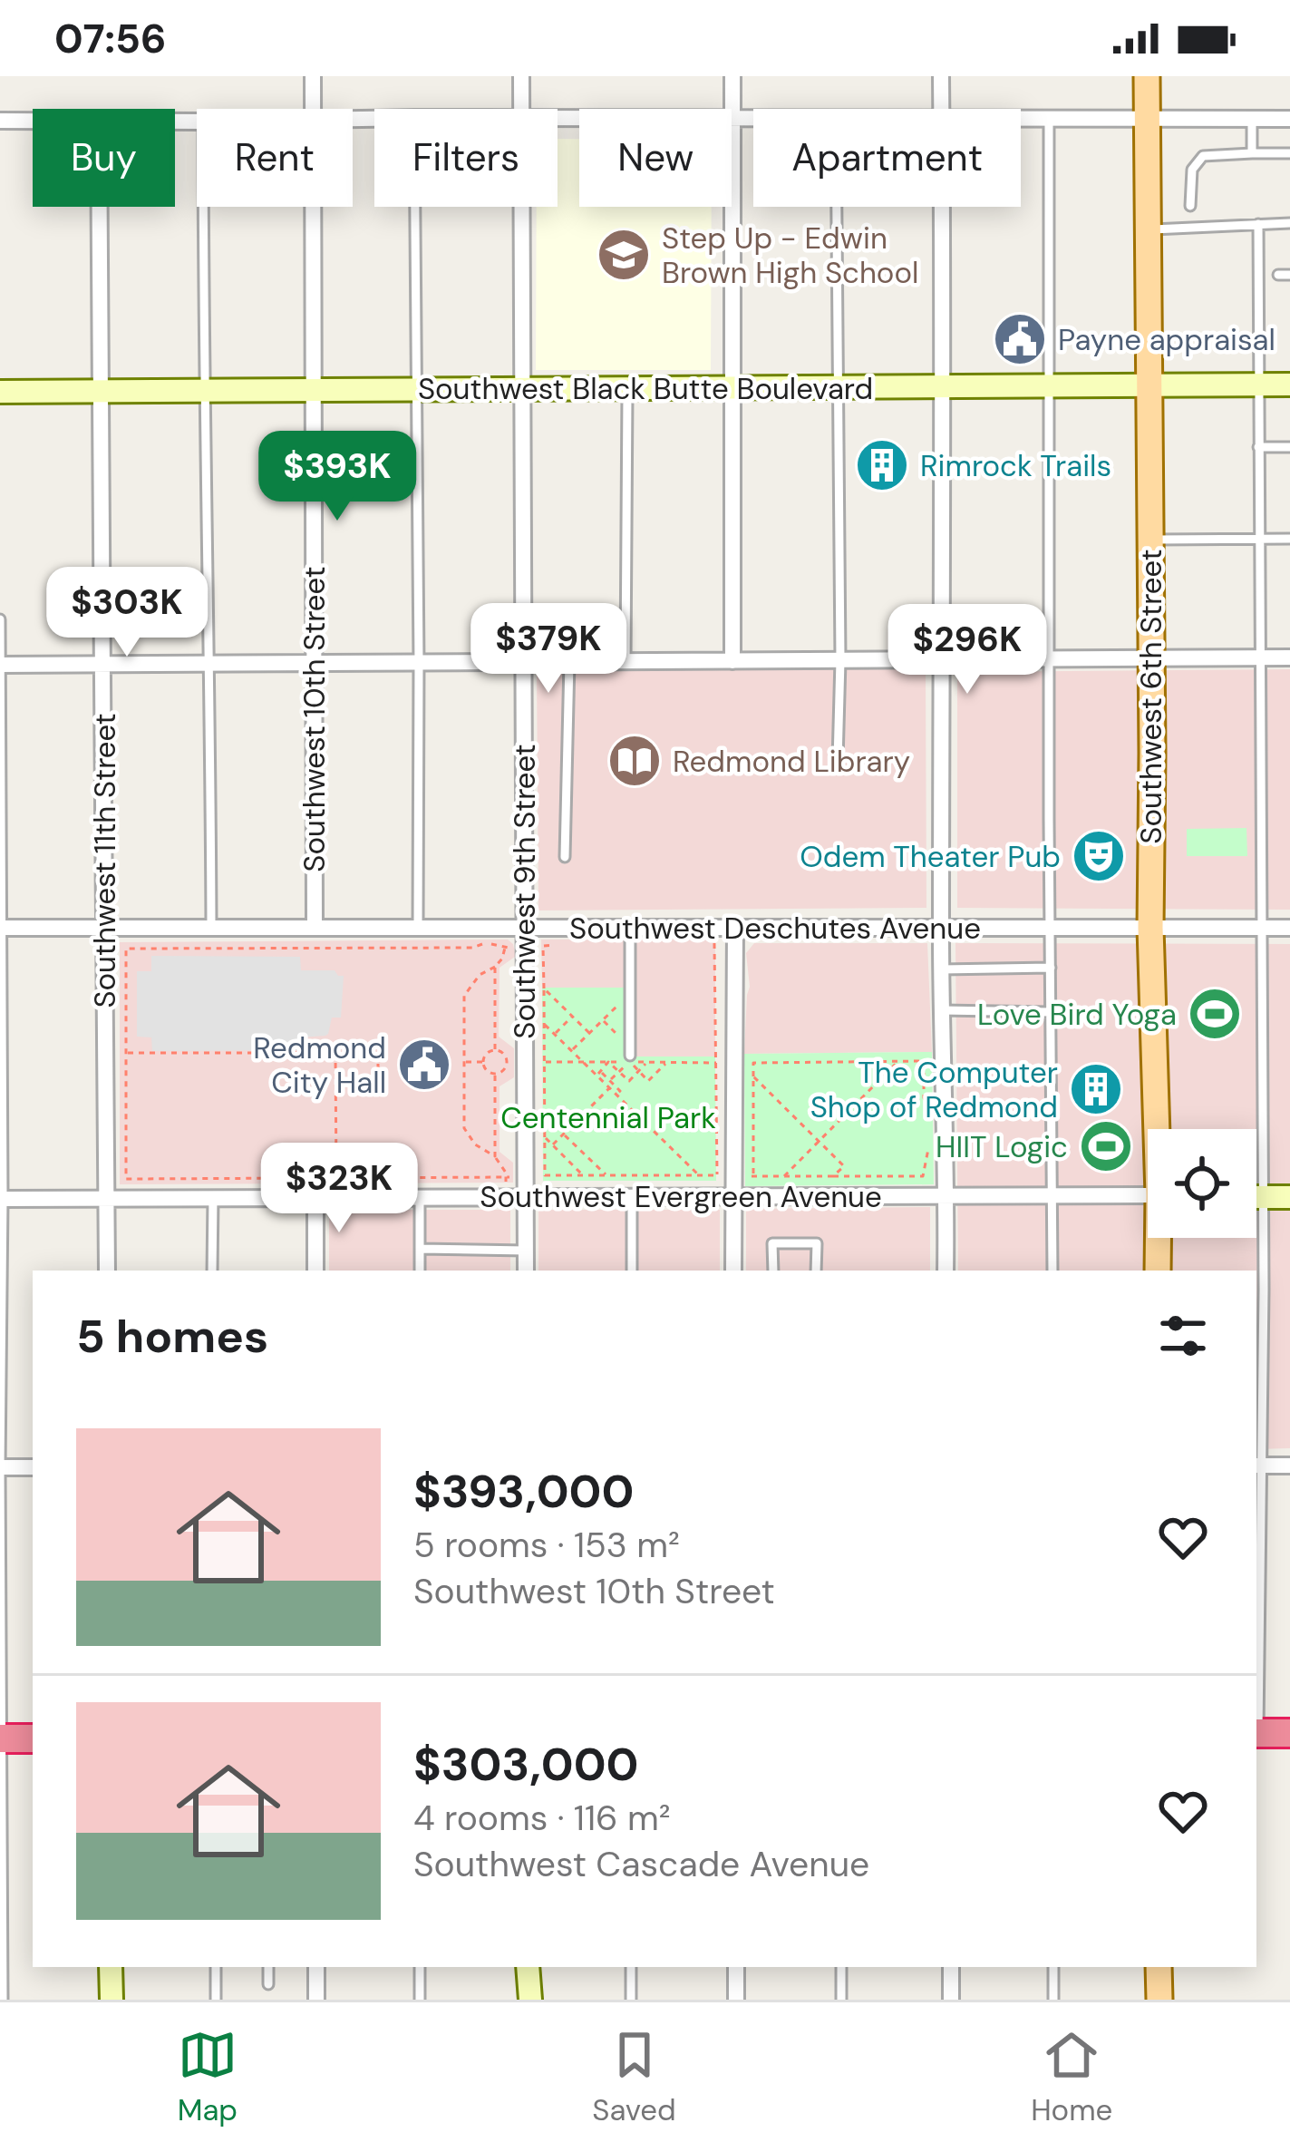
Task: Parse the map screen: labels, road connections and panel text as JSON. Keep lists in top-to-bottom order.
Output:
{
  "streets": {
    "main road": ["Southwest 6th Street"],
    "street": [
      "Southwest Black Butte Boulevard",
      "Southwest 10th Street",
      "Southwest 11th Street",
      "Southwest 9th Street",
      "Southwest Deschutes Avenue",
      "Southwest Evergreen Avenue"
    ]
  },
  "crossings": [
    ["Southwest Black Butte Boulevard", "Southwest 6th Street"],
    ["Southwest Black Butte Boulevard", "Southwest 10th Street"],
    ["Southwest Black Butte Boulevard", "Southwest 11th Street"],
    ["Southwest Black Butte Boulevard", "Southwest 9th Street"],
    ["Southwest 6th Street", "Southwest Deschutes Avenue"],
    ["Southwest 10th Street", "Southwest Deschutes Avenue"],
    ["Southwest 11th Street", "Southwest Deschutes Avenue"],
    ["Southwest 11th Street", "Southwest Evergreen Avenue"],
    ["Southwest 9th Street", "Southwest Deschutes Avenue"],
    ["Southwest 9th Street", "Southwest Evergreen Avenue"]
  ],
  "parks": ["Centennial Park"],
  "places": {
    "school or university": ["Step Up - Edwin Brown High School"],
    "public building": ["Payne appraisal", "Redmond City Hall"],
    "building": ["Rimrock Trails", "The Computer Shop of Redmond"],
    "library": ["Redmond Library"],
    "theatre": ["Odem Theater Pub"],
    "sports": ["Love Bird Yoga", "HIIT Logic"]
  },
  "page": {
    "status": "07:56",
    "chip": [
      "Buy",
      "Rent",
      "Filters",
      "New",
      "Apartment"
    ],
    "price": [
      "$393K",
      "$303K",
      "$379K",
      "$296K",
      "$323K"
    ],
    "heading": "5 homes",
    "list": [
      {
        "name": "$393,000",
        "note": "5 rooms · 153 m² · Southwest 10th Street"
      },
      {
        "name": "$303,000",
        "note": "4 rooms · 116 m² · Southwest Cascade Avenue"
      }
    ],
    "tabs": ["Map", "Saved", "Home"]
  }
}
